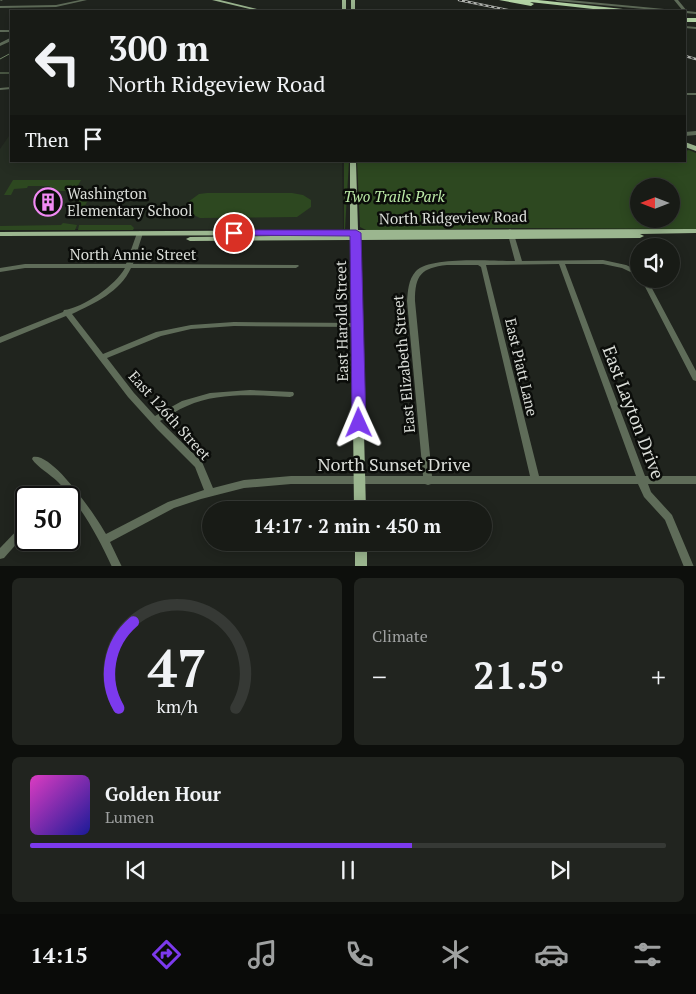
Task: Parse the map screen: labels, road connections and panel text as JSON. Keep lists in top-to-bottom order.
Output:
{
  "streets": {
    "main road": ["North Ridgeview Road", "East Harold Street"],
    "street": [
      "North Annie Street",
      "East Elizabeth Street",
      "East Piatt Lane",
      "East Layton Drive",
      "East 126th Street",
      "North Sunset Drive"
    ]
  },
  "crossings": [
    ["North Ridgeview Road", "East Harold Street"],
    ["East Harold Street", "North Sunset Drive"],
    ["East Elizabeth Street", "East Piatt Lane"],
    ["East Elizabeth Street", "North Sunset Drive"],
    ["East Piatt Lane", "North Sunset Drive"],
    ["East Layton Drive", "North Sunset Drive"],
    ["East 126th Street", "North Sunset Drive"]
  ],
  "parks": ["Two Trails Park"],
  "places": {
    "building": ["Washington Elementary School"]
  },
  "north": "left",
  "page": {
    "turn": ["300 m", "North Ridgeview Road"],
    "then": "Then",
    "limit": "50",
    "trip": "14:17 · 2 min · 450 m",
    "tile": "Climate",
    "heat": ["−", "21.5°", "+"],
    "song": ["Golden Hour", "Lumen"],
    "tabs": "14:15",
    "gauge": ["47", "km/h"]
  }
}
